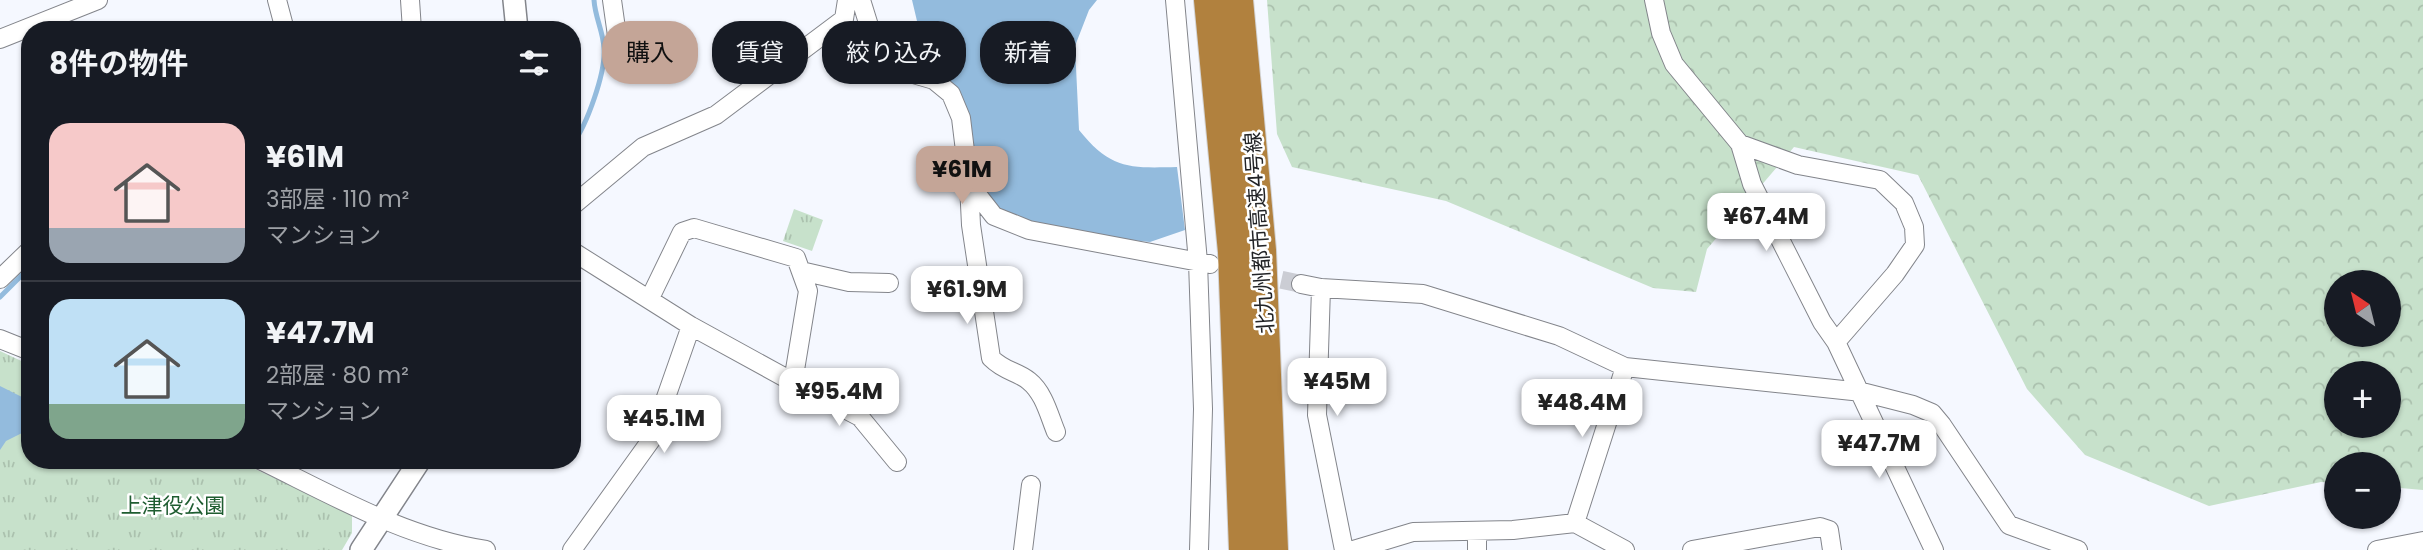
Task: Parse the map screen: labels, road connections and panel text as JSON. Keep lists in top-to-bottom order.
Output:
{
  "streets": {
    "highway": ["北九州都市高速4号線"]
  },
  "parks": ["上津役公園"],
  "north": "top left",
  "page": {
    "chip": [
      "購入",
      "賃貸",
      "絞り込み",
      "新着"
    ],
    "heading": "8件の物件",
    "list": [
      {
        "name": "¥61M",
        "note": "3部屋 · 110 m² · マンション"
      },
      {
        "name": "¥47.7M",
        "note": "2部屋 · 80 m² · マンション"
      }
    ],
    "price": [
      "¥61M",
      "¥67.4M",
      "¥61.9M",
      "¥45M",
      "¥95.4M",
      "¥48.4M",
      "¥45.1M",
      "¥47.7M"
    ],
    "map_buttons": ["+", "−"]
  }
}
